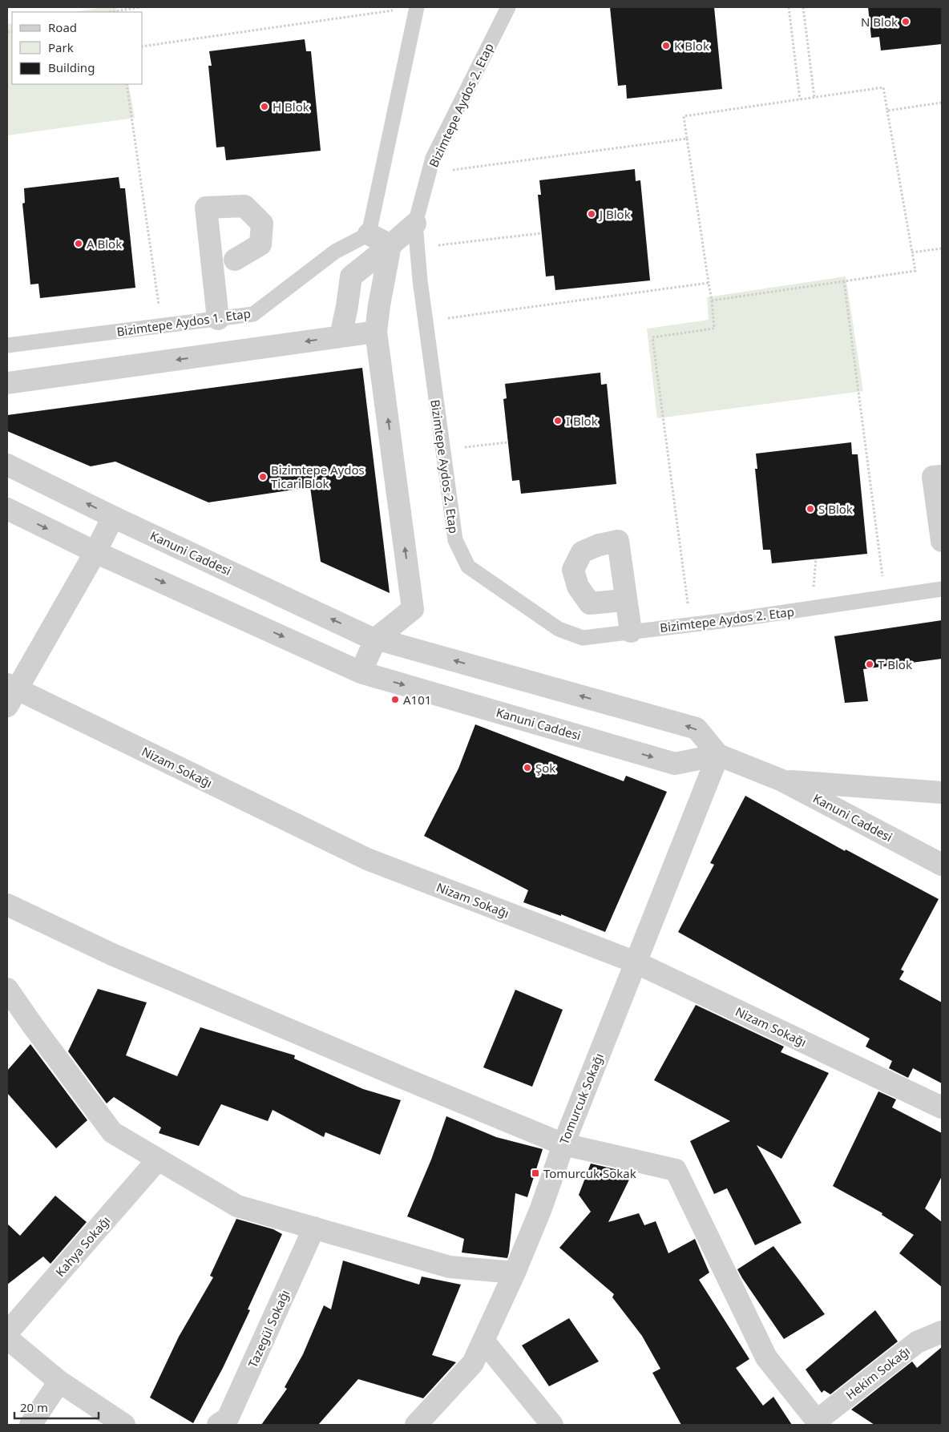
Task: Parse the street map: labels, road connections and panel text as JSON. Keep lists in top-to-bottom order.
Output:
{
  "streets": {
    "street": [
      "Kanuni Caddesi",
      "Nizam Sokağı",
      "Tomurcuk Sokağı",
      "Kahya Sokağı",
      "Tazegül Sokağı",
      "Hekim Sokağı"
    ],
    "lane": ["Bizimtepe Aydos 2. Etap", "Bizimtepe Aydos 1. Etap"]
  },
  "crossings": [
    ["Kanuni Caddesi", "Tomurcuk Sokağı"],
    ["Nizam Sokağı", "Tomurcuk Sokağı"]
  ],
  "places": {
    "other": [
      "N Blok",
      "K Blok",
      "H Blok",
      "J Blok",
      "A Blok",
      "I Blok",
      "Bizimtepe Aydos Ticari Blok",
      "S Blok",
      "T Blok",
      "A101",
      "Şok"
    ],
    "transit": ["Tomurcuk Sokak"]
  },
  "legend": ["Road", "Park", "Building"],
  "scale_bar": "20 m"
}
